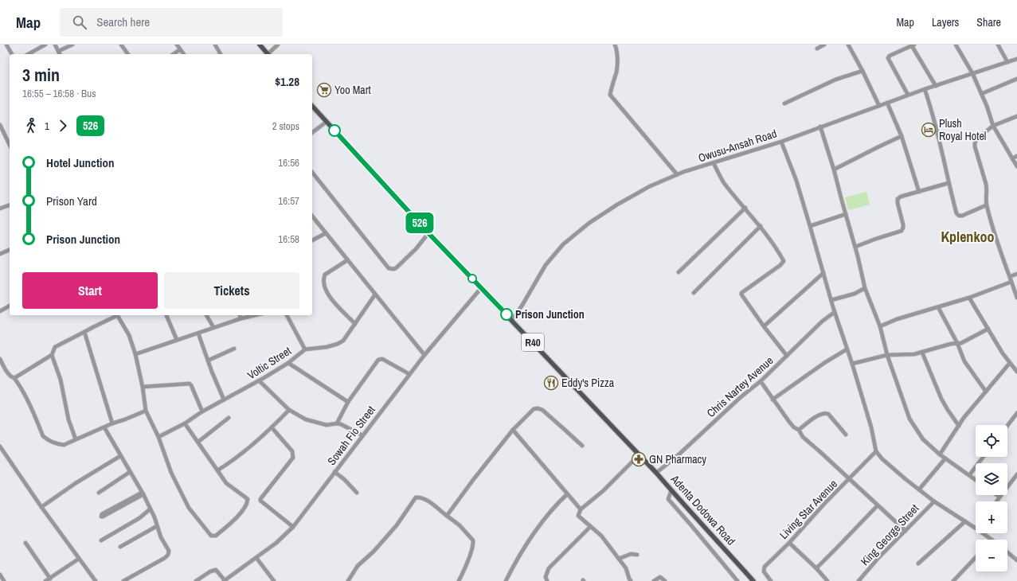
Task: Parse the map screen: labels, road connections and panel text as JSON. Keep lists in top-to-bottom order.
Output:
{
  "streets": {
    "main road": ["R40", "Adenta Dodowa Road"],
    "street": [
      "Owusu-Ansah Road",
      "Voltic Street",
      "Chris Nartey Avenue",
      "Sowah Fio Street",
      "Living Star Avenue",
      "King George Street"
    ]
  },
  "crossings": [
    ["Owusu-Ansah Road", "Adenta Dodowa Road"],
    ["Chris Nartey Avenue", "Adenta Dodowa Road"],
    ["Sowah Fio Street", "Adenta Dodowa Road"]
  ],
  "districts": ["Kplenkoo"],
  "places": {
    "supermarket": ["Yoo Mart"],
    "hotel": ["Plush Royal Hotel"],
    "other": ["Prison Junction"],
    "restaurant": ["Eddy's Pizza"],
    "pharmacy": ["GN Pharmacy"]
  },
  "lines": ["bus line 526"],
  "page": {
    "header": "Map",
    "search": "Search here",
    "nav": ["Map", "Layers", "Share"],
    "on_map": "526",
    "heading": ["3 min", "16:55 – 16:58 · Bus", "$1.28"],
    "legs": ["1", "526", "2 stops"],
    "list": [
      {
        "name": "Hotel Junction",
        "value": "16:56"
      },
      {
        "name": "Prison Yard",
        "value": "16:57"
      },
      {
        "name": "Prison Junction",
        "value": "16:58"
      }
    ],
    "buttons": ["Start", "Tickets"],
    "map_buttons": ["+", "−"]
  }
}
